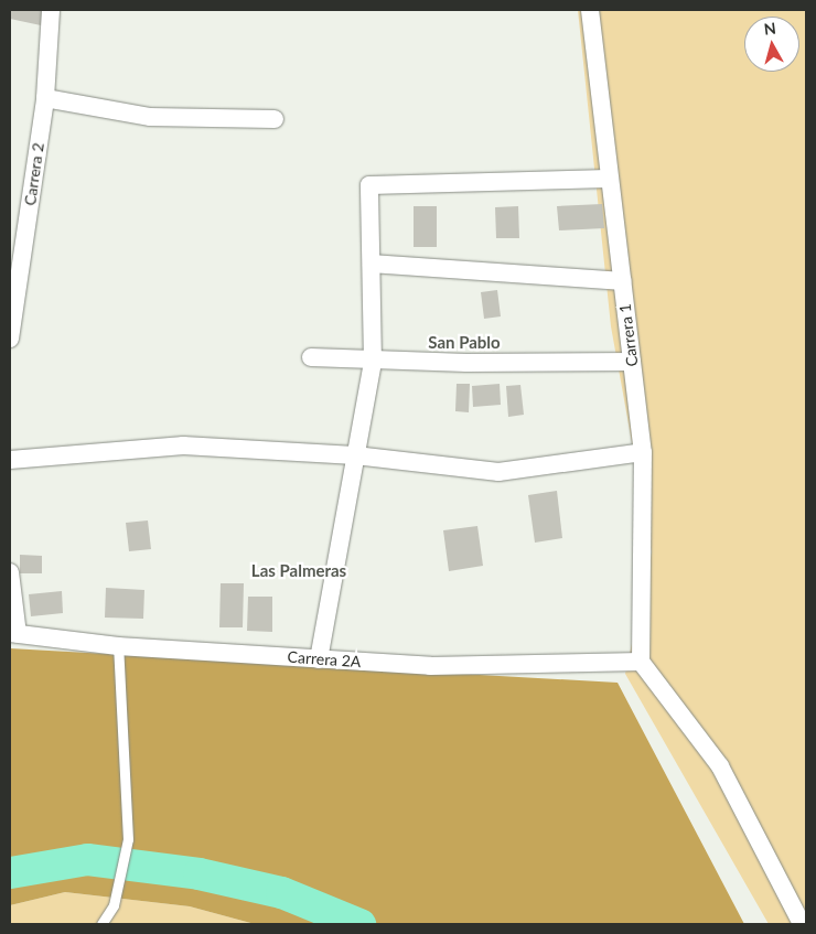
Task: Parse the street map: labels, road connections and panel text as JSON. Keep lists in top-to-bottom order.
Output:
{
  "streets": {
    "street": ["Carrera 2", "Carrera 1", "Carrera 2A"]
  },
  "crossings": [
    ["Carrera 1", "Carrera 2A"]
  ],
  "districts": ["San Pablo", "Las Palmeras"],
  "north": "top"
}
